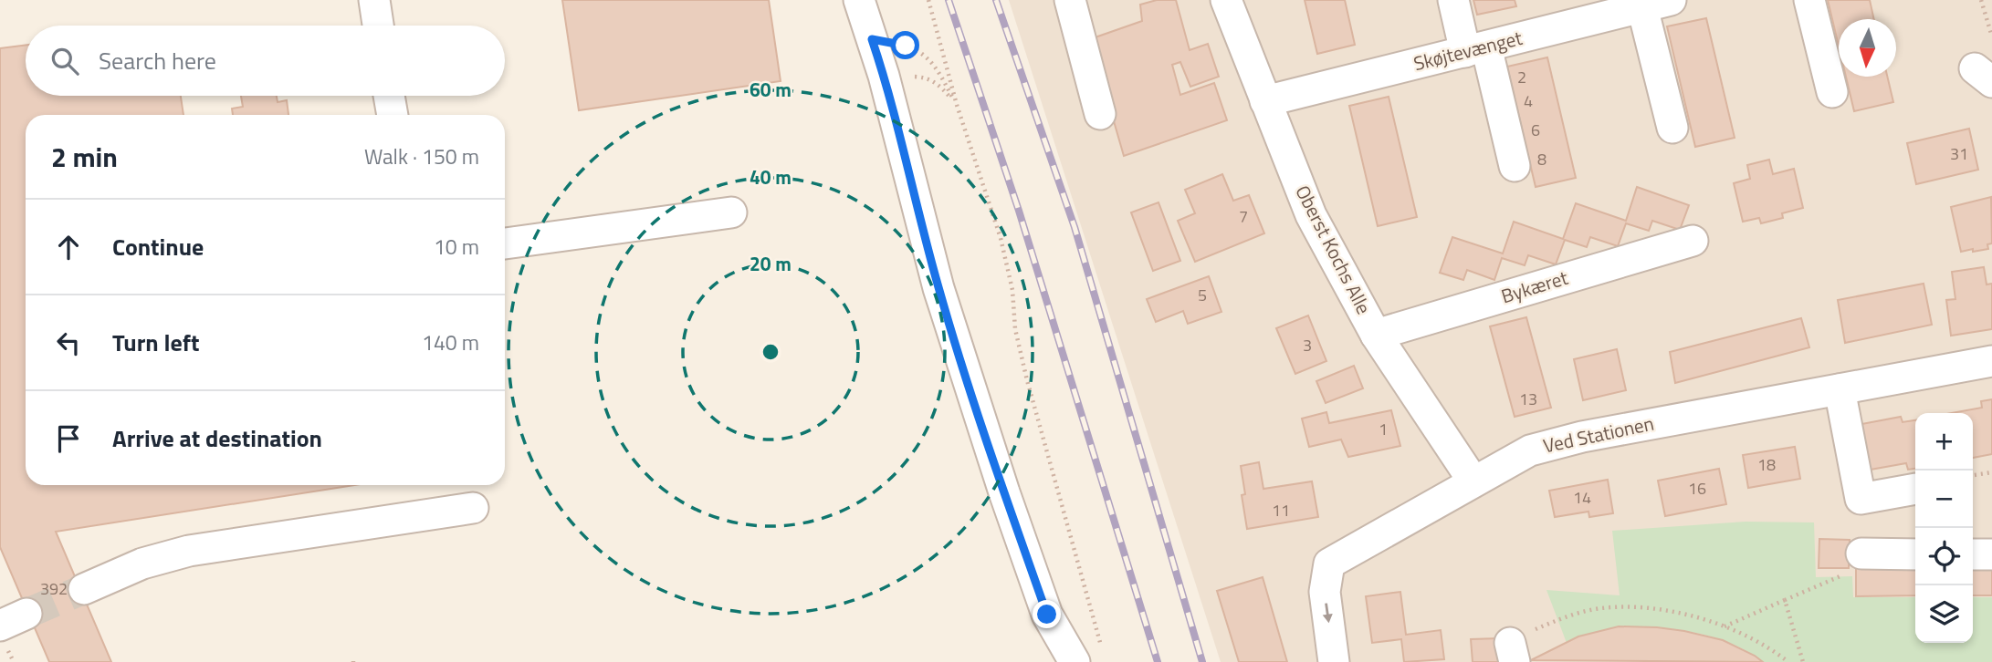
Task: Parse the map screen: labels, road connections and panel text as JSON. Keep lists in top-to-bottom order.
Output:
{
  "streets": {
    "street": [
      "Skøjtevænget",
      "Oberst Kochs Alle",
      "Bykæret",
      "Ved Stationen"
    ]
  },
  "crossings": [
    ["Skøjtevænget", "Oberst Kochs Alle"],
    ["Oberst Kochs Alle", "Bykæret"],
    ["Oberst Kochs Alle", "Ved Stationen"]
  ],
  "house_numbers": [
    "2",
    "4",
    "6",
    "31",
    "8",
    "7",
    "5",
    "3",
    "13",
    "1",
    "18",
    "16",
    "14",
    "11",
    "392"
  ],
  "north": "bottom",
  "page": {
    "search": "Search here",
    "heading": ["2 min", "Walk · 150 m"],
    "list": [
      ["Continue", "10 m"],
      ["Turn left", "140 m"],
      "Arrive at destination"
    ],
    "map_buttons": ["+", "−"]
  },
  "rings": ["60 m", "40 m", "20 m"]
}
